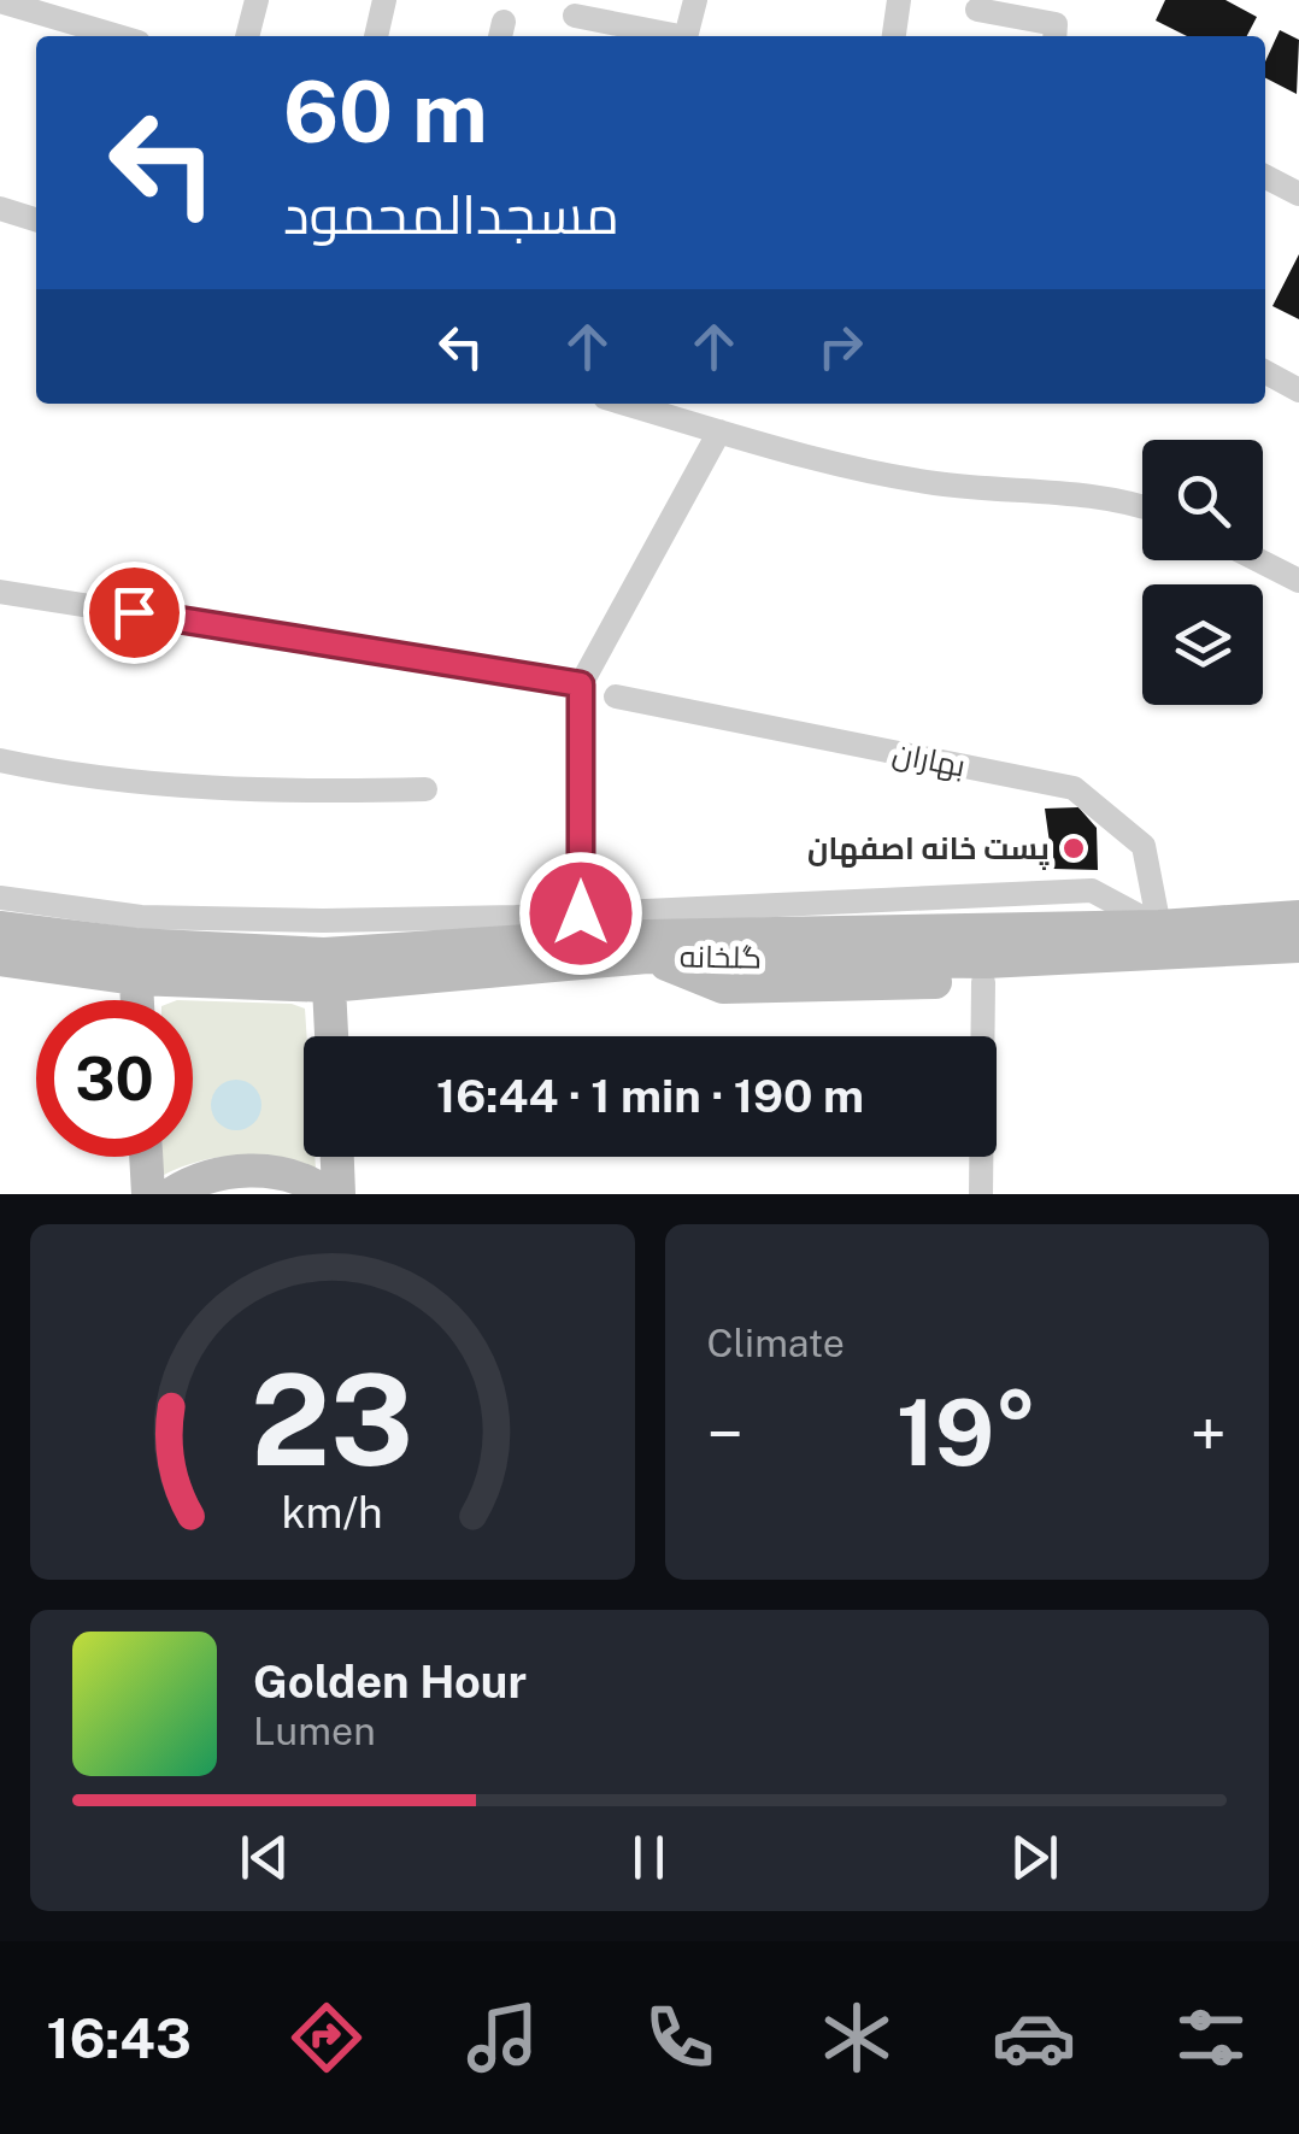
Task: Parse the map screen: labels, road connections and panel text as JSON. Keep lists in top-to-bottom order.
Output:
{
  "streets": {
    "main road": ["گلخانه"],
    "street": ["بهاران"]
  },
  "crossings": [
    ["بهاران", "گلخانه"]
  ],
  "places": ["پست خانه اصفهان"],
  "page": {
    "turn": ["60 m", "مسجدالمحمود"],
    "limit": "30",
    "trip": "16:44 · 1 min · 190 m",
    "tile": "Climate",
    "heat": ["−", "19°", "+"],
    "song": ["Golden Hour", "Lumen"],
    "tabs": "16:43",
    "gauge": ["23", "km/h"]
  }
}
